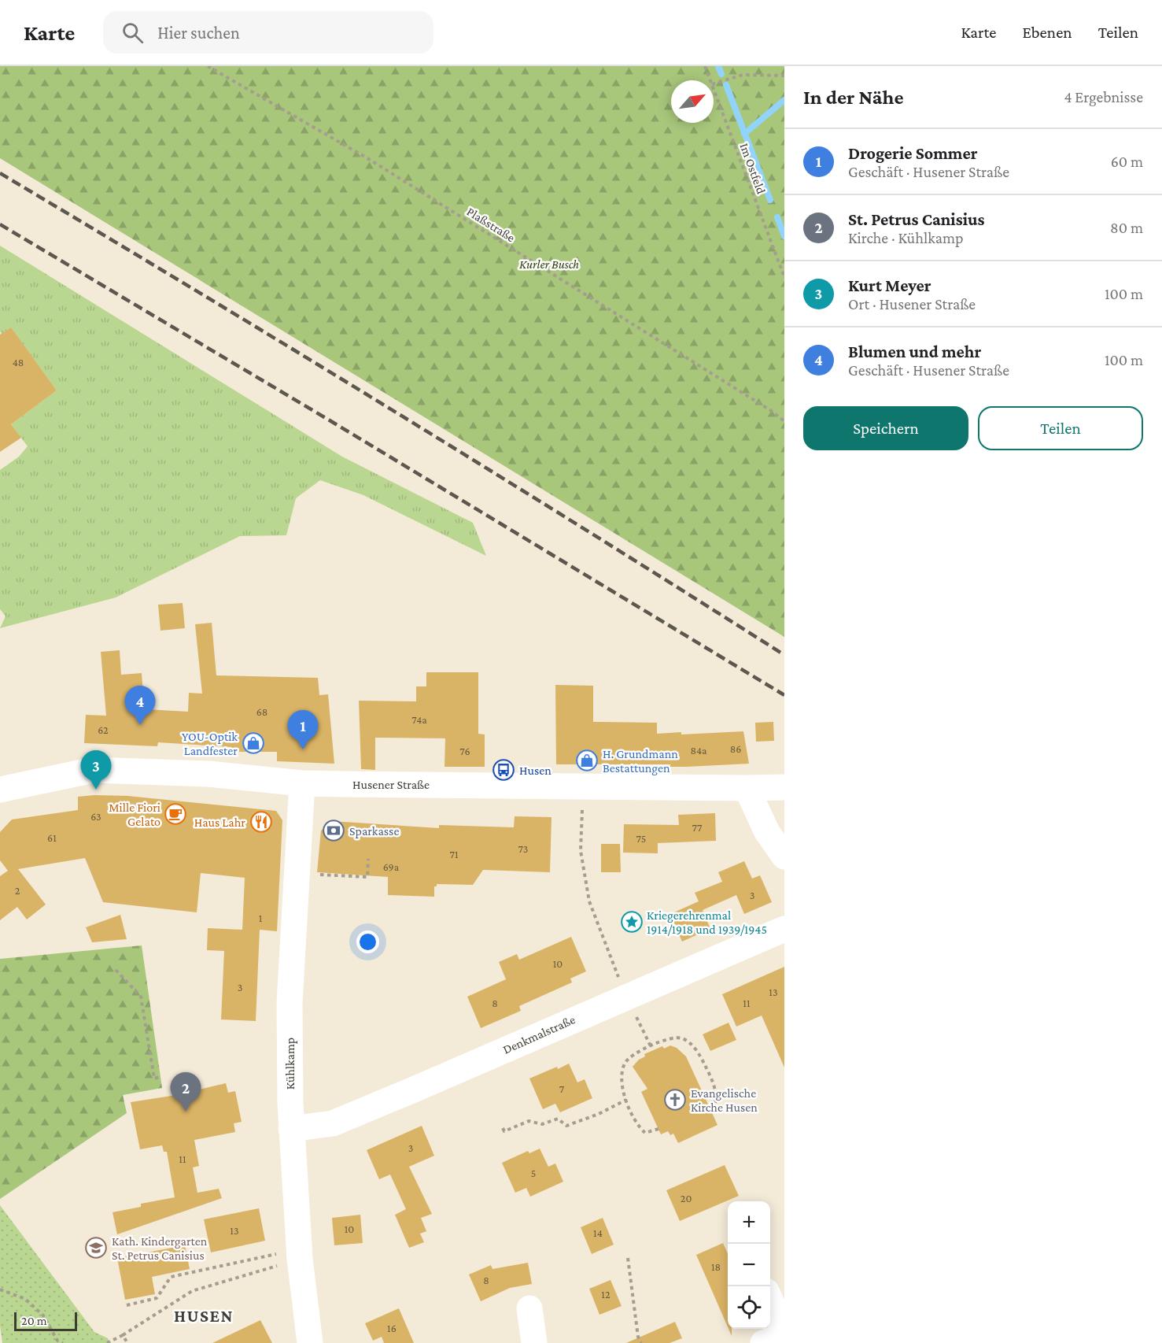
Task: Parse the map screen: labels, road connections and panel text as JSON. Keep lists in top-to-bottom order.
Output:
{
  "streets": {
    "street": ["Husener Straße", "Denkmalstraße", "Kühlkamp"],
    "path": ["Im Ostfeld", "Plaßstraße"]
  },
  "crossings": [
    ["Husener Straße", "Kühlkamp"],
    ["Denkmalstraße", "Kühlkamp"]
  ],
  "districts": ["HUSEN"],
  "parks": ["Kurler Busch"],
  "places": {
    "shop": ["YOU-Optik Landfester", "H. Grundmann Bestattungen"],
    "bus stop": ["Husen"],
    "cafe": ["Mille Fiori Gelato"],
    "restaurant": ["Haus Lahr"],
    "bank": ["Sparkasse"],
    "place": ["Kriegerehrenmal 1914/1918 und 1939/1945"],
    "church": ["Evangelische Kirche Husen"],
    "school or university": ["Kath. Kindergarten St. Petrus Canisius"]
  },
  "house_numbers": [
    "48",
    "68",
    "74a",
    "62",
    "86",
    "84a",
    "76",
    "63",
    "77",
    "61",
    "75",
    "73",
    "71",
    "69a",
    "2",
    "3",
    "1",
    "10",
    "3",
    "13",
    "8",
    "11",
    "7",
    "3",
    "11",
    "5",
    "20",
    "10",
    "13",
    "14",
    "18",
    "8",
    "12",
    "16"
  ],
  "scale_bar": "20 m",
  "north": "top right",
  "page": {
    "header": "Karte",
    "search": "Hier suchen",
    "nav": ["Karte", "Ebenen", "Teilen"],
    "heading": ["In der Nähe", "4 Ergebnisse"],
    "list": [
      {
        "mark": "1",
        "name": "Drogerie Sommer",
        "note": "Geschäft · Husener Straße",
        "value": "60 m"
      },
      {
        "mark": "2",
        "name": "St. Petrus Canisius",
        "note": "Kirche · Kühlkamp",
        "value": "80 m"
      },
      {
        "mark": "3",
        "name": "Kurt Meyer",
        "note": "Ort · Husener Straße",
        "value": "100 m"
      },
      {
        "mark": "4",
        "name": "Blumen und mehr",
        "note": "Geschäft · Husener Straße",
        "value": "100 m"
      }
    ],
    "buttons": ["Speichern", "Teilen"],
    "pins": [
      "4",
      "1",
      "3",
      "2"
    ],
    "map_buttons": ["+", "−"],
    "scale": "20 m"
  }
}
